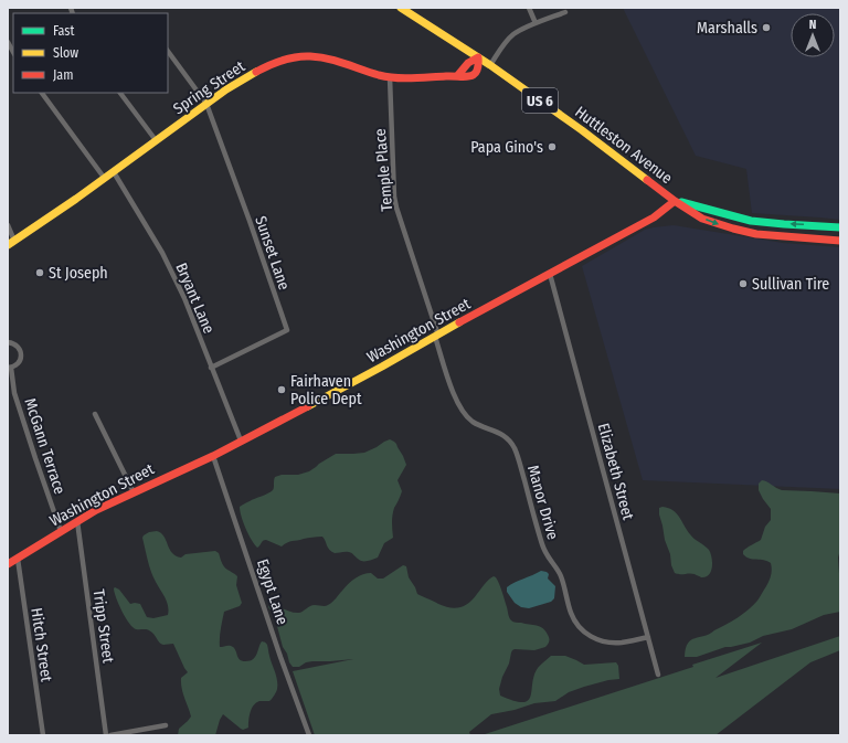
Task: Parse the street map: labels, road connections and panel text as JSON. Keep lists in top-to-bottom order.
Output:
{
  "streets": {
    "main road": [
      "Spring Street",
      "US 6",
      "Huttleston Avenue",
      "Washington Street"
    ],
    "street": [
      "Temple Place",
      "Sunset Lane",
      "Bryant Lane",
      "McGann Terrace",
      "Elizabeth Street",
      "Manor Drive",
      "Egypt Lane",
      "Tripp Street",
      "Hitch Street"
    ]
  },
  "crossings": [
    ["Spring Street", "Huttleston Avenue"],
    ["Spring Street", "Temple Place"],
    ["Spring Street", "Sunset Lane"],
    ["Spring Street", "Bryant Lane"],
    ["Huttleston Avenue", "Washington Street"],
    ["Temple Place", "Washington Street"],
    ["Temple Place", "Manor Drive"],
    ["Sunset Lane", "Bryant Lane"],
    ["Bryant Lane", "Washington Street"],
    ["Washington Street", "McGann Terrace"],
    ["Washington Street", "Elizabeth Street"],
    ["Washington Street", "Manor Drive"],
    ["Washington Street", "Egypt Lane"],
    ["Washington Street", "Tripp Street"],
    ["Washington Street", "Hitch Street"],
    ["Elizabeth Street", "Manor Drive"]
  ],
  "places": [
    "Marshalls",
    "Papa Gino's",
    "St Joseph",
    "Sullivan Tire",
    "Fairhaven Police Dept"
  ],
  "legend": ["Fast", "Slow", "Jam"],
  "north": "top"
}
